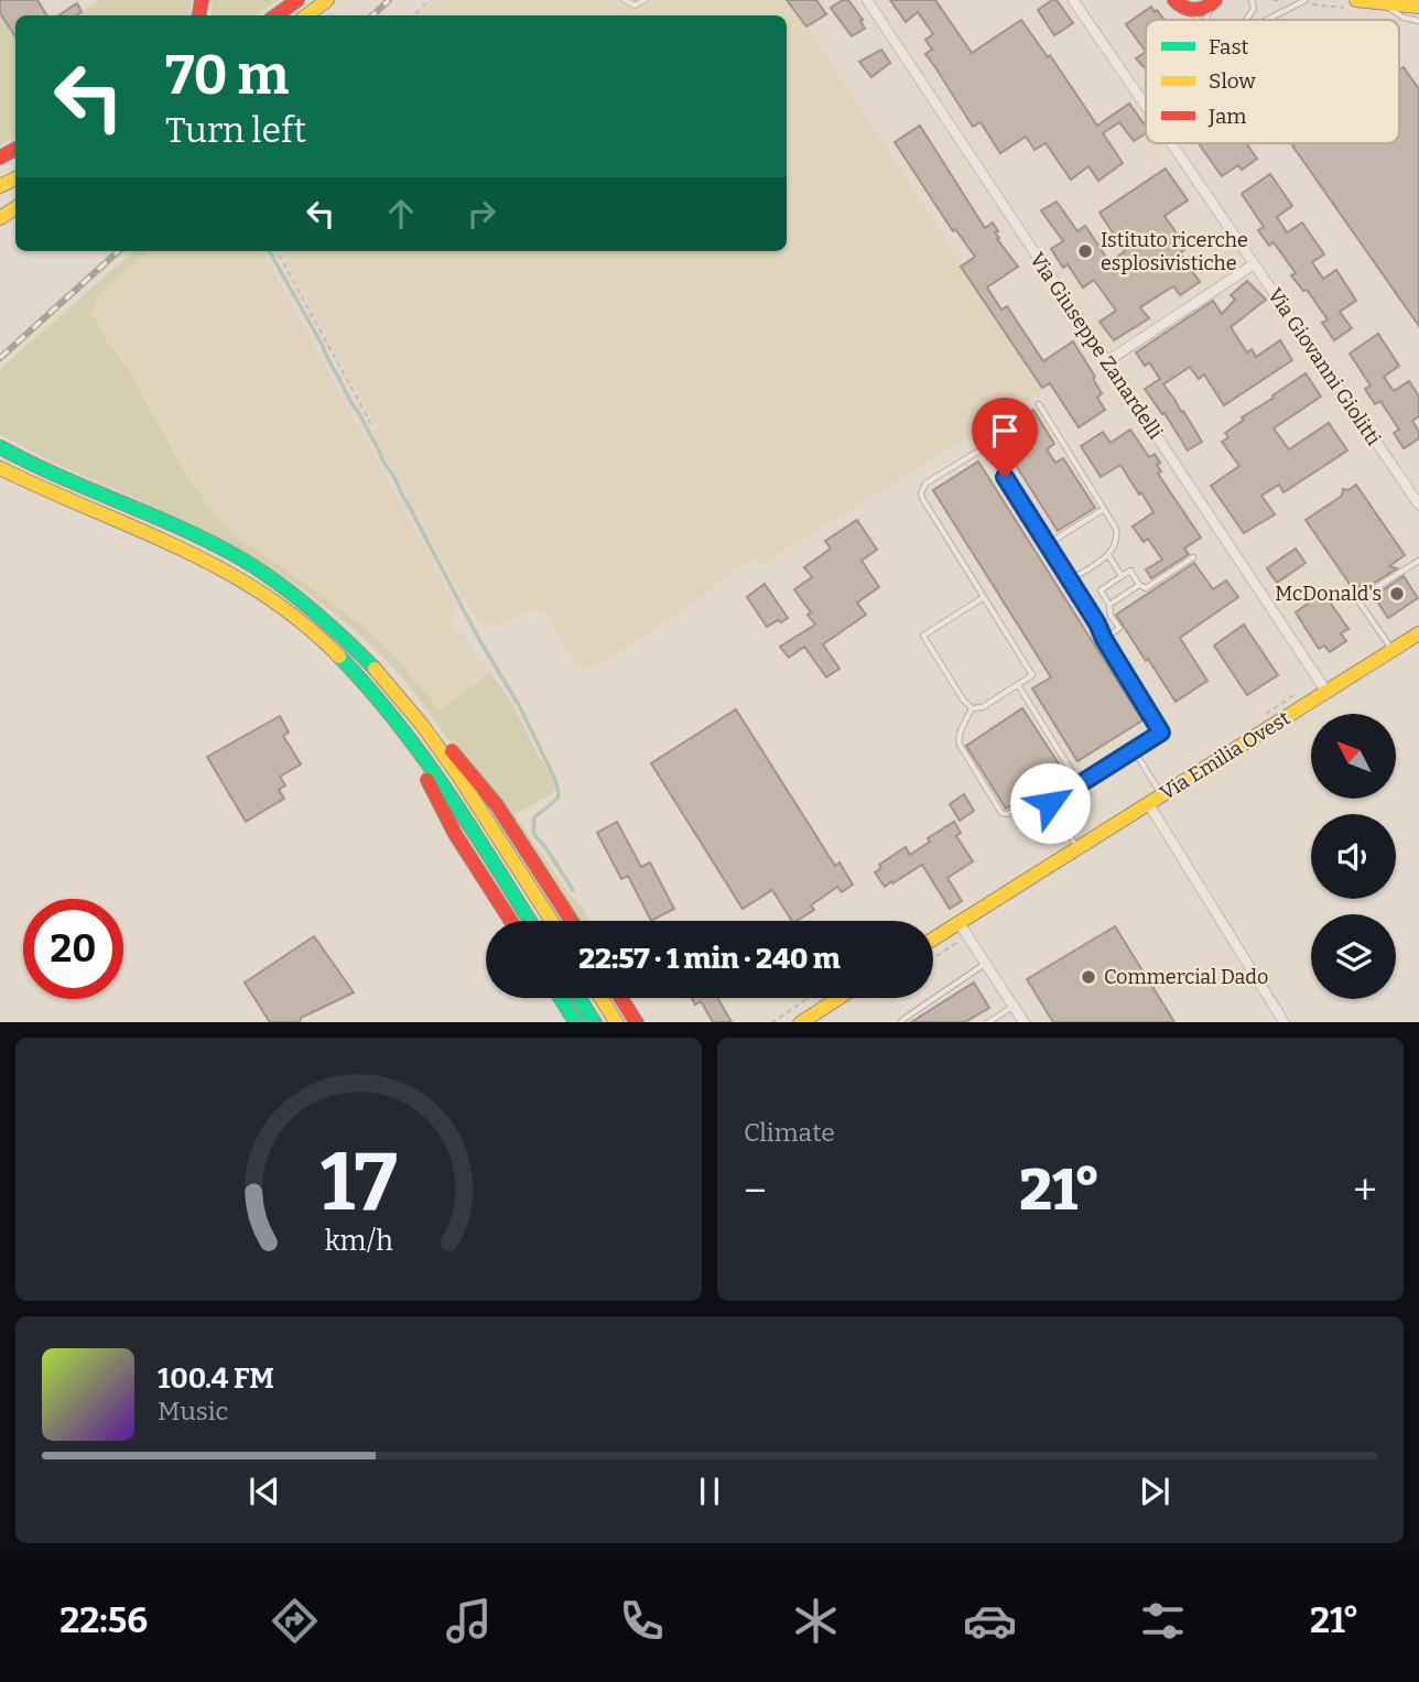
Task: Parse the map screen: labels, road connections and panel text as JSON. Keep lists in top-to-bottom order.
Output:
{
  "streets": {
    "main road": ["Via Emilia Ovest"],
    "street": ["Via Giuseppe Zanardelli", "Via Giovanni Giolitti"]
  },
  "crossings": [
    ["Via Giuseppe Zanardelli", "Via Emilia Ovest"]
  ],
  "places": ["Istituto ricerche esplosivistiche", "McDonald's", "Commercial Dado"],
  "legend": ["Fast", "Slow", "Jam"],
  "north": "top left",
  "page": {
    "turn": ["70 m", "Turn left"],
    "limit": "20",
    "trip": "22:57 · 1 min · 240 m",
    "tile": "Climate",
    "heat": ["−", "21°", "+"],
    "song": ["100.4 FM", "Music"],
    "tabs": ["22:56", "21°"],
    "gauge": ["17", "km/h"]
  }
}
